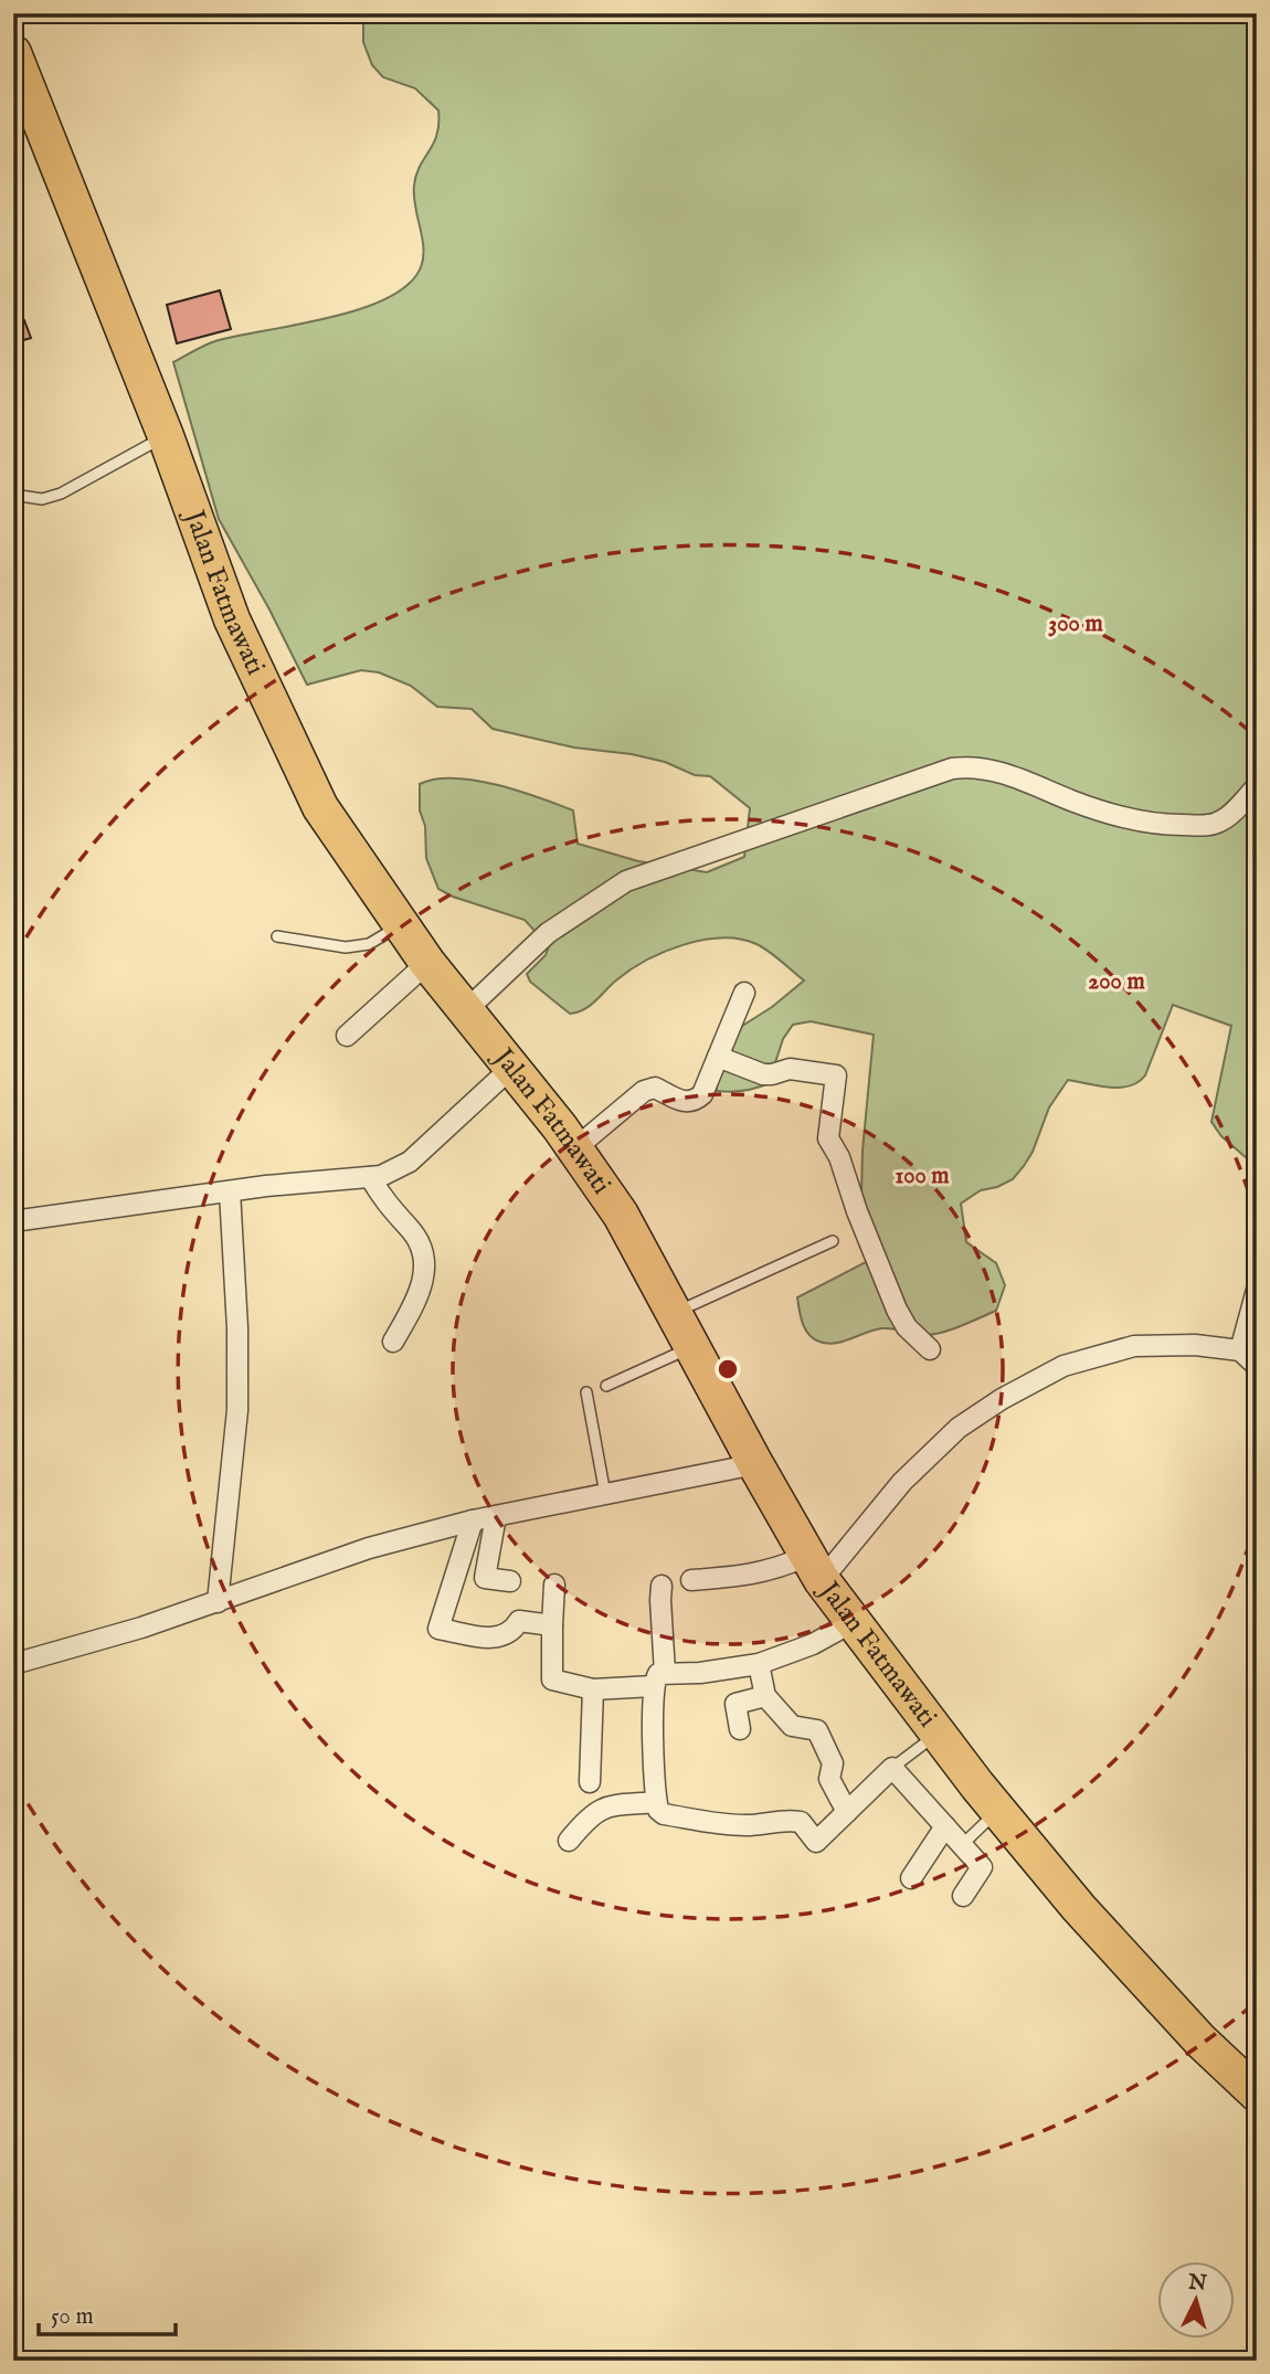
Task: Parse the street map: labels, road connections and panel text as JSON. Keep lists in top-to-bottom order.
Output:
{
  "streets": {
    "highway": ["Jalan Fatmawati"]
  },
  "scale_bar": "50 m",
  "north": "top",
  "rings": ["300 m", "200 m", "100 m"]
}
